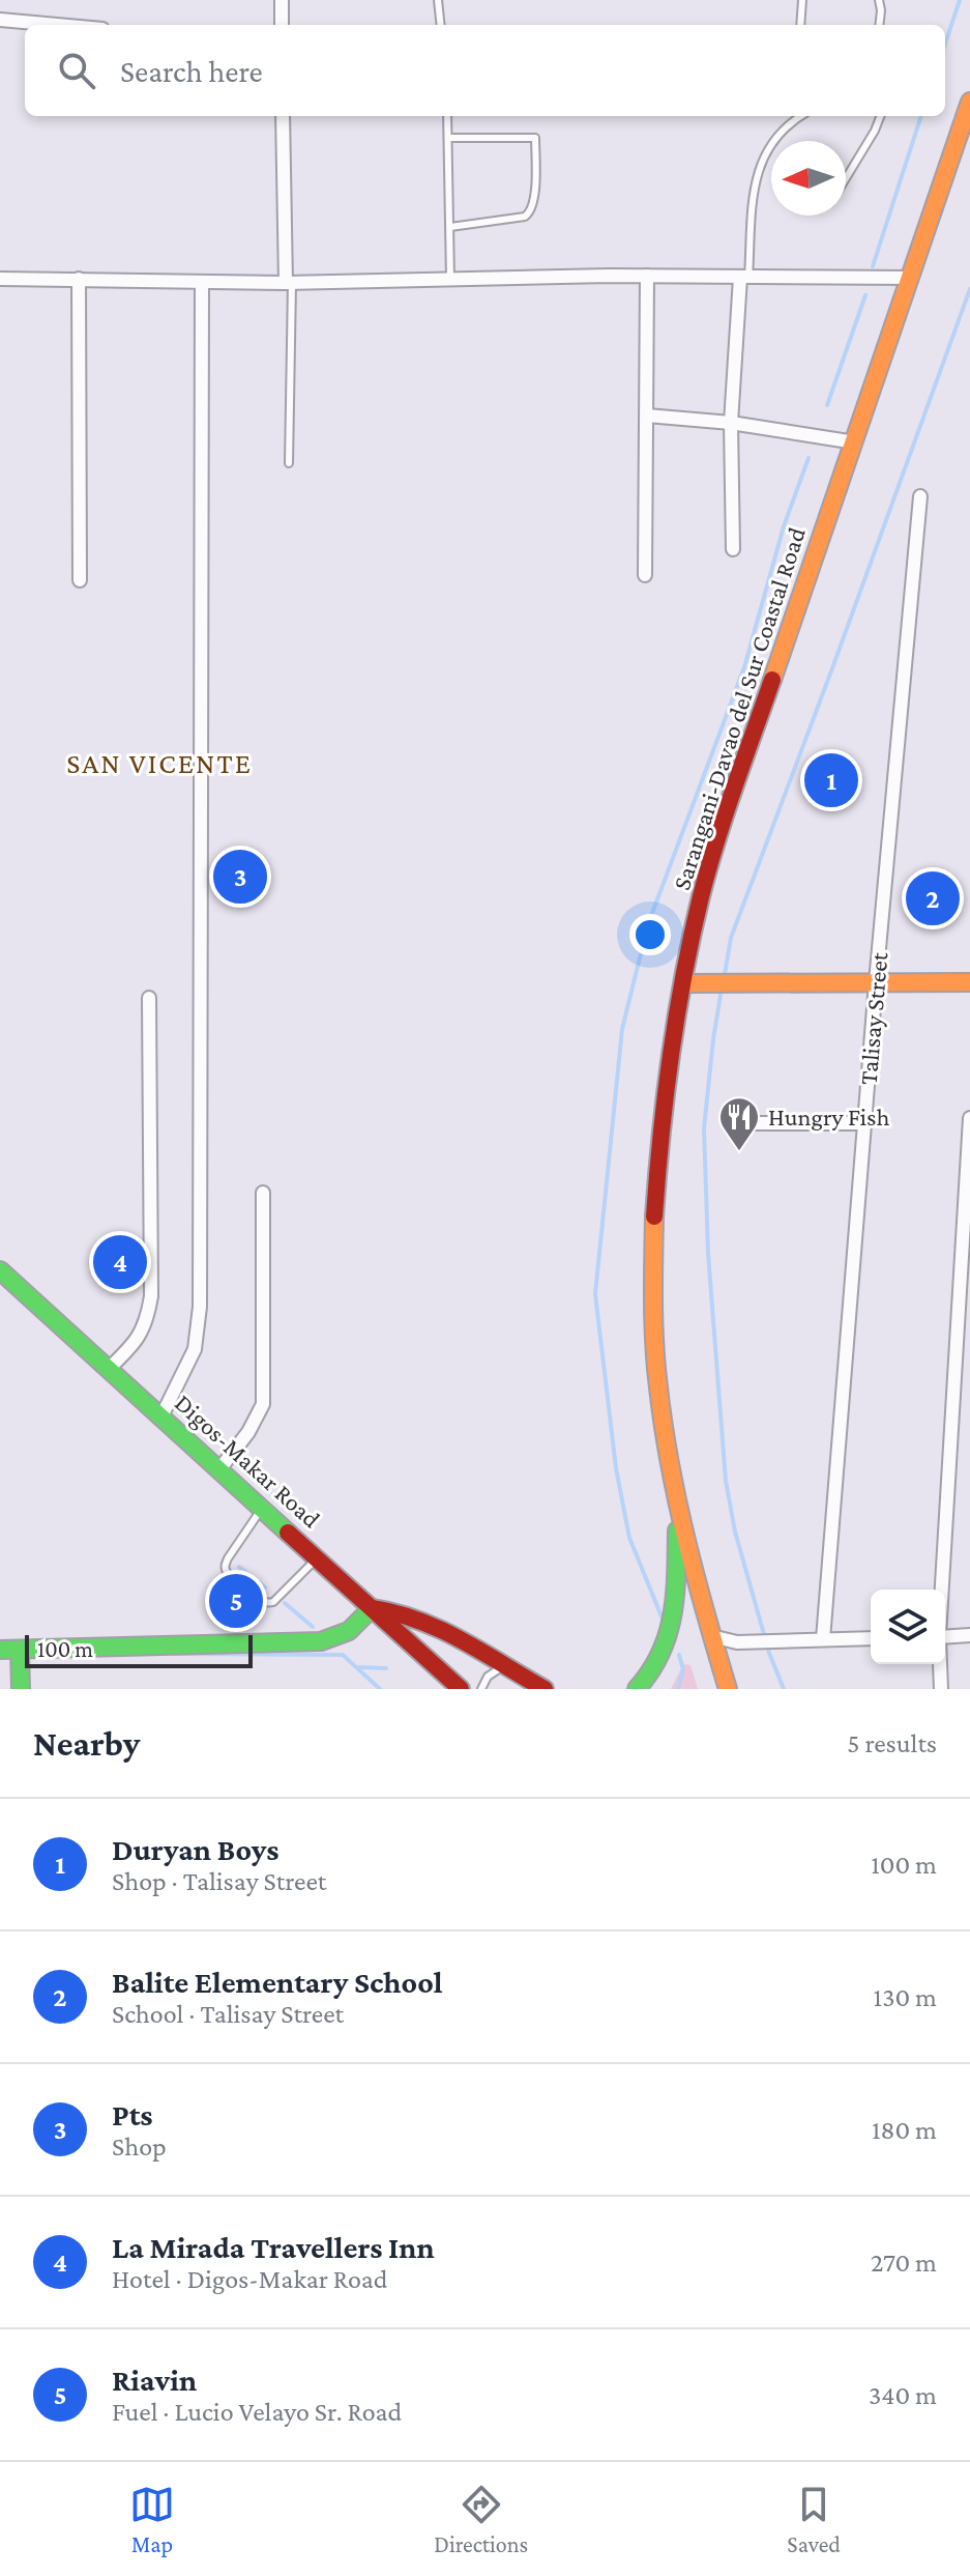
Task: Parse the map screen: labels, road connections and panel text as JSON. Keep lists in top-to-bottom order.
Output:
{
  "streets": {
    "main road": ["Sarangani-Davao del Sur Coastal Road", "Digos-Makar Road"],
    "street": ["Talisay Street"]
  },
  "districts": ["SAN VICENTE"],
  "places": {
    "restaurant": ["Hungry Fish"]
  },
  "scale_bar": "100 m",
  "north": "left",
  "page": {
    "search": "Search here",
    "pins": [
      "1",
      "3",
      "2",
      "4",
      "5"
    ],
    "scale": "100 m",
    "heading": ["Nearby", "5 results"],
    "list": [
      {
        "mark": "1",
        "name": "Duryan Boys",
        "note": "Shop · Talisay Street",
        "value": "100 m"
      },
      {
        "mark": "2",
        "name": "Balite Elementary School",
        "note": "School · Talisay Street",
        "value": "130 m"
      },
      {
        "mark": "3",
        "name": "Pts",
        "note": "Shop",
        "value": "180 m"
      },
      {
        "mark": "4",
        "name": "La Mirada Travellers Inn",
        "note": "Hotel · Digos-Makar Road",
        "value": "270 m"
      },
      {
        "mark": "5",
        "name": "Riavin",
        "note": "Fuel · Lucio Velayo Sr. Road",
        "value": "340 m"
      }
    ],
    "nav": ["Map", "Directions", "Saved"]
  }
}
